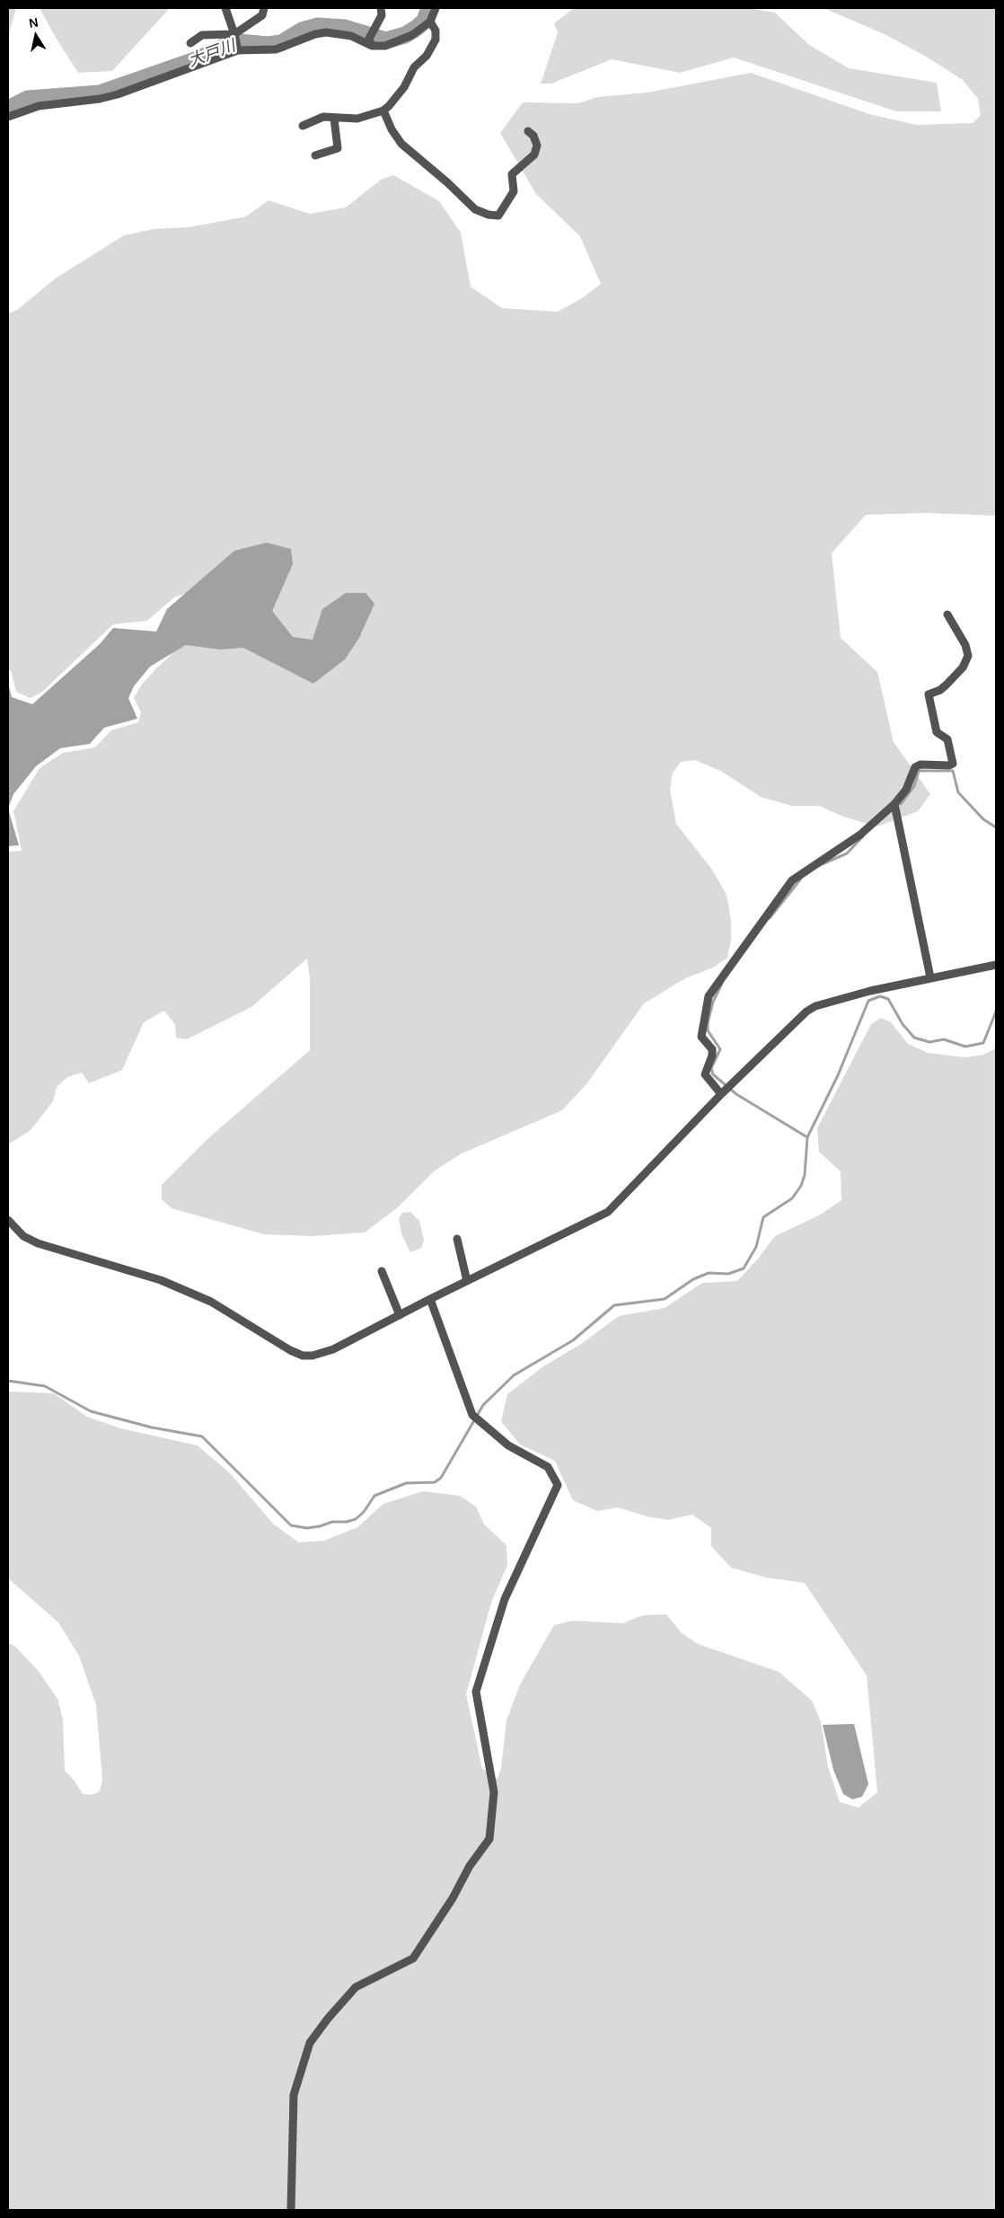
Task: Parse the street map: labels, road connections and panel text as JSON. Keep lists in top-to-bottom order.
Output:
{
  "water": ["大戸川"],
  "north": "top"
}
